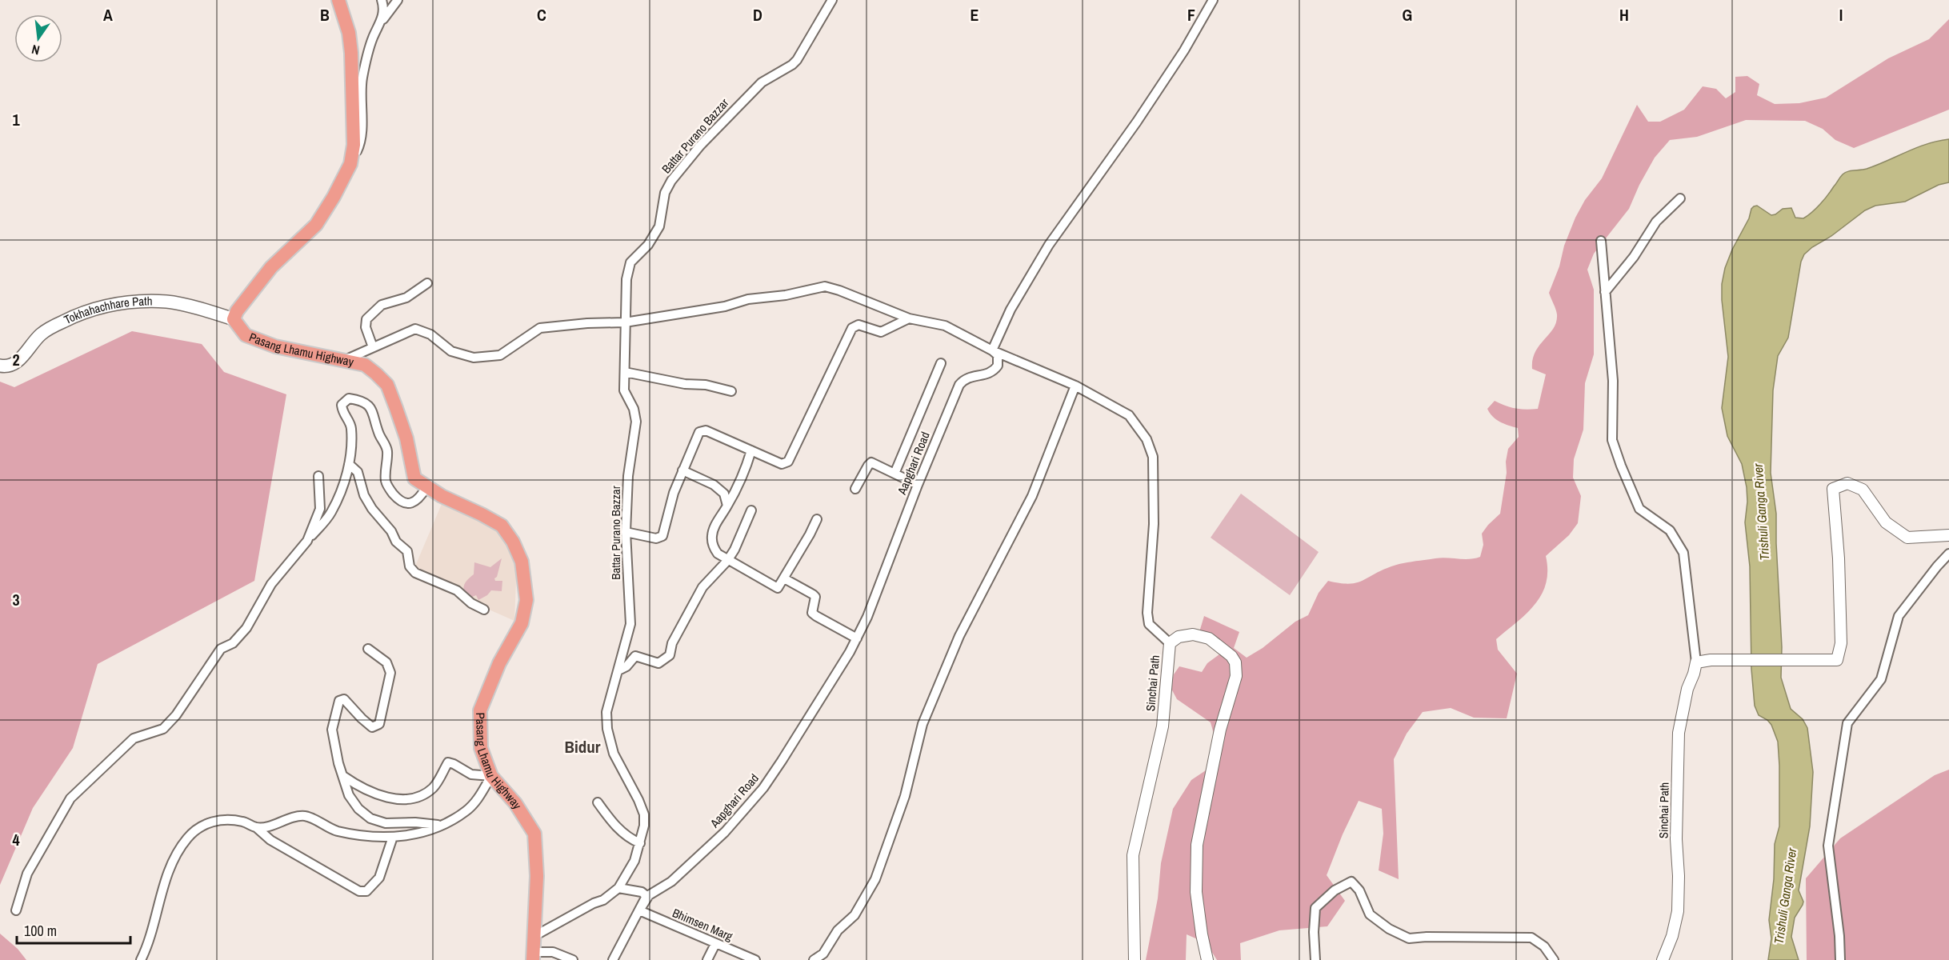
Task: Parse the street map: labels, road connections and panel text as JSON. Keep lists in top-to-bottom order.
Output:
{
  "streets": {
    "main road": ["Tokhahachhare Path", "Pasang Lhamu Highway"],
    "street": [
      "Battar Purano Bazzar",
      "Aapghari Road",
      "Sinchai Path",
      "Bhimsen Marg"
    ]
  },
  "crossings": [
    ["Battar Purano Bazzar", "Pasang Lhamu Highway"],
    ["Tokhahachhare Path", "Pasang Lhamu Highway"],
    ["Aapghari Road", "Bhimsen Marg"]
  ],
  "districts": ["Bidur"],
  "water": ["Trishuli Ganga River"],
  "scale_bar": "100 m",
  "north": "bottom",
  "grid": {
    "columns": [
      "A",
      "B",
      "C",
      "D",
      "E",
      "F",
      "G",
      "H",
      "I"
    ],
    "rows": [
      "1",
      "2",
      "3",
      "4"
    ]
  }
}
